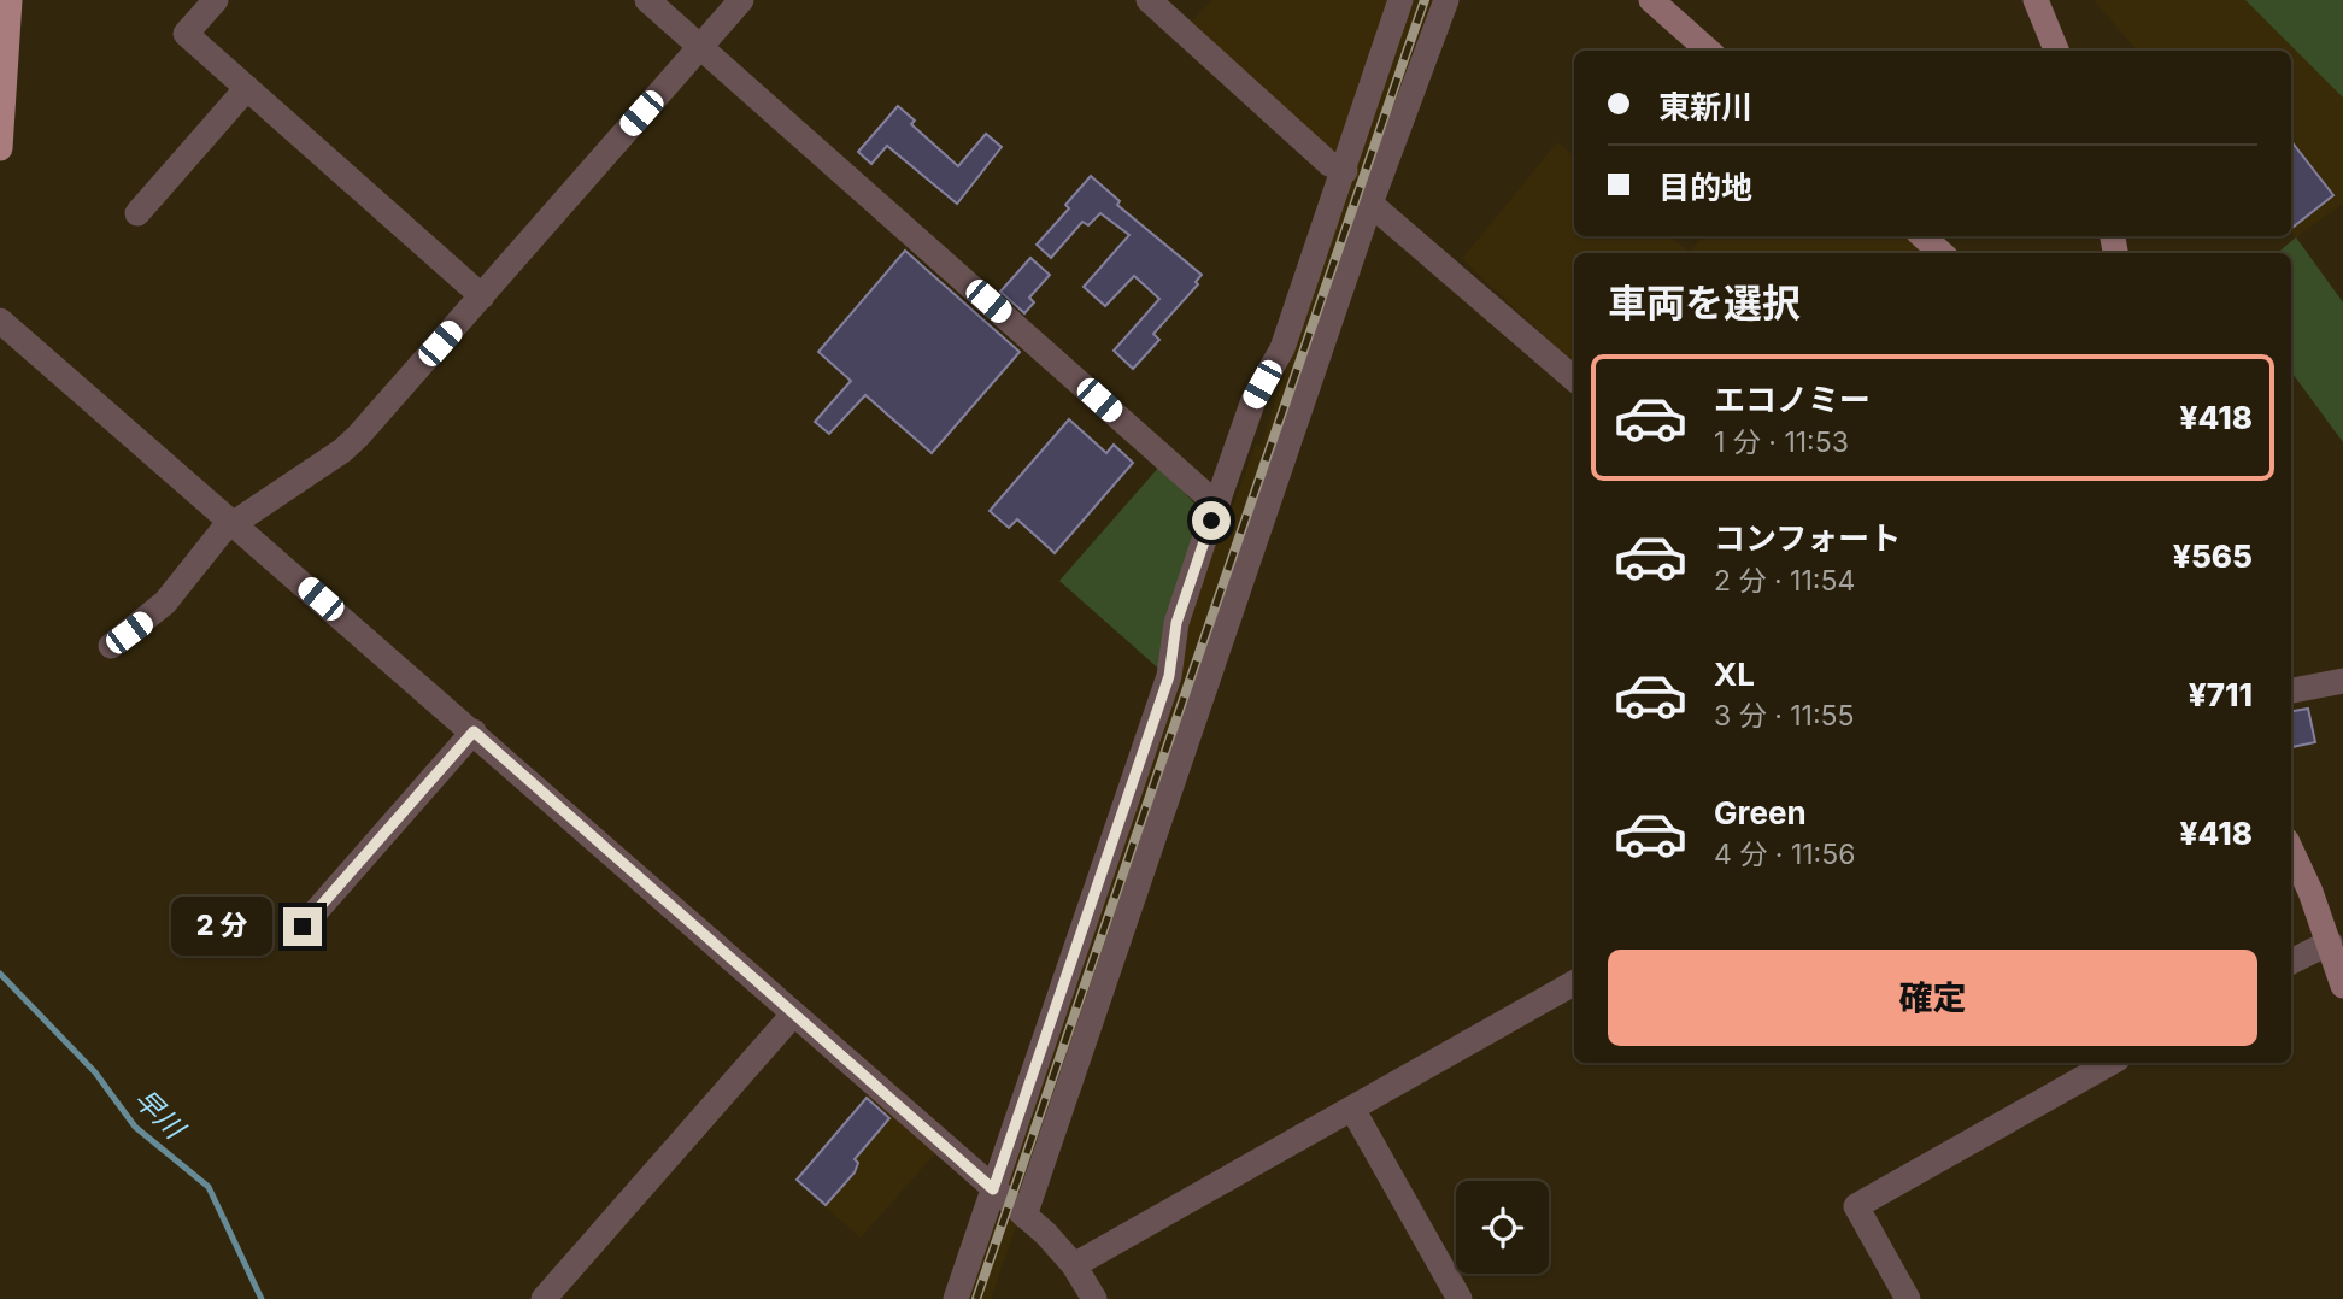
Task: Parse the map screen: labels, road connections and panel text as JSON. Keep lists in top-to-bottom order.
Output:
{
  "water": ["早川"],
  "page": {
    "banner": ["東新川", "目的地"],
    "heading": "車両を選択",
    "list": [
      {
        "name": "エコノミー",
        "note": "1 分 · 11:53",
        "value": "¥418"
      },
      {
        "name": "コンフォート",
        "note": "2 分 · 11:54",
        "value": "¥565"
      },
      {
        "name": "XL",
        "note": "3 分 · 11:55",
        "value": "¥711"
      },
      {
        "name": "Green",
        "note": "4 分 · 11:56",
        "value": "¥418"
      }
    ],
    "bubble": "2 分",
    "buttons": "確定"
  }
}
